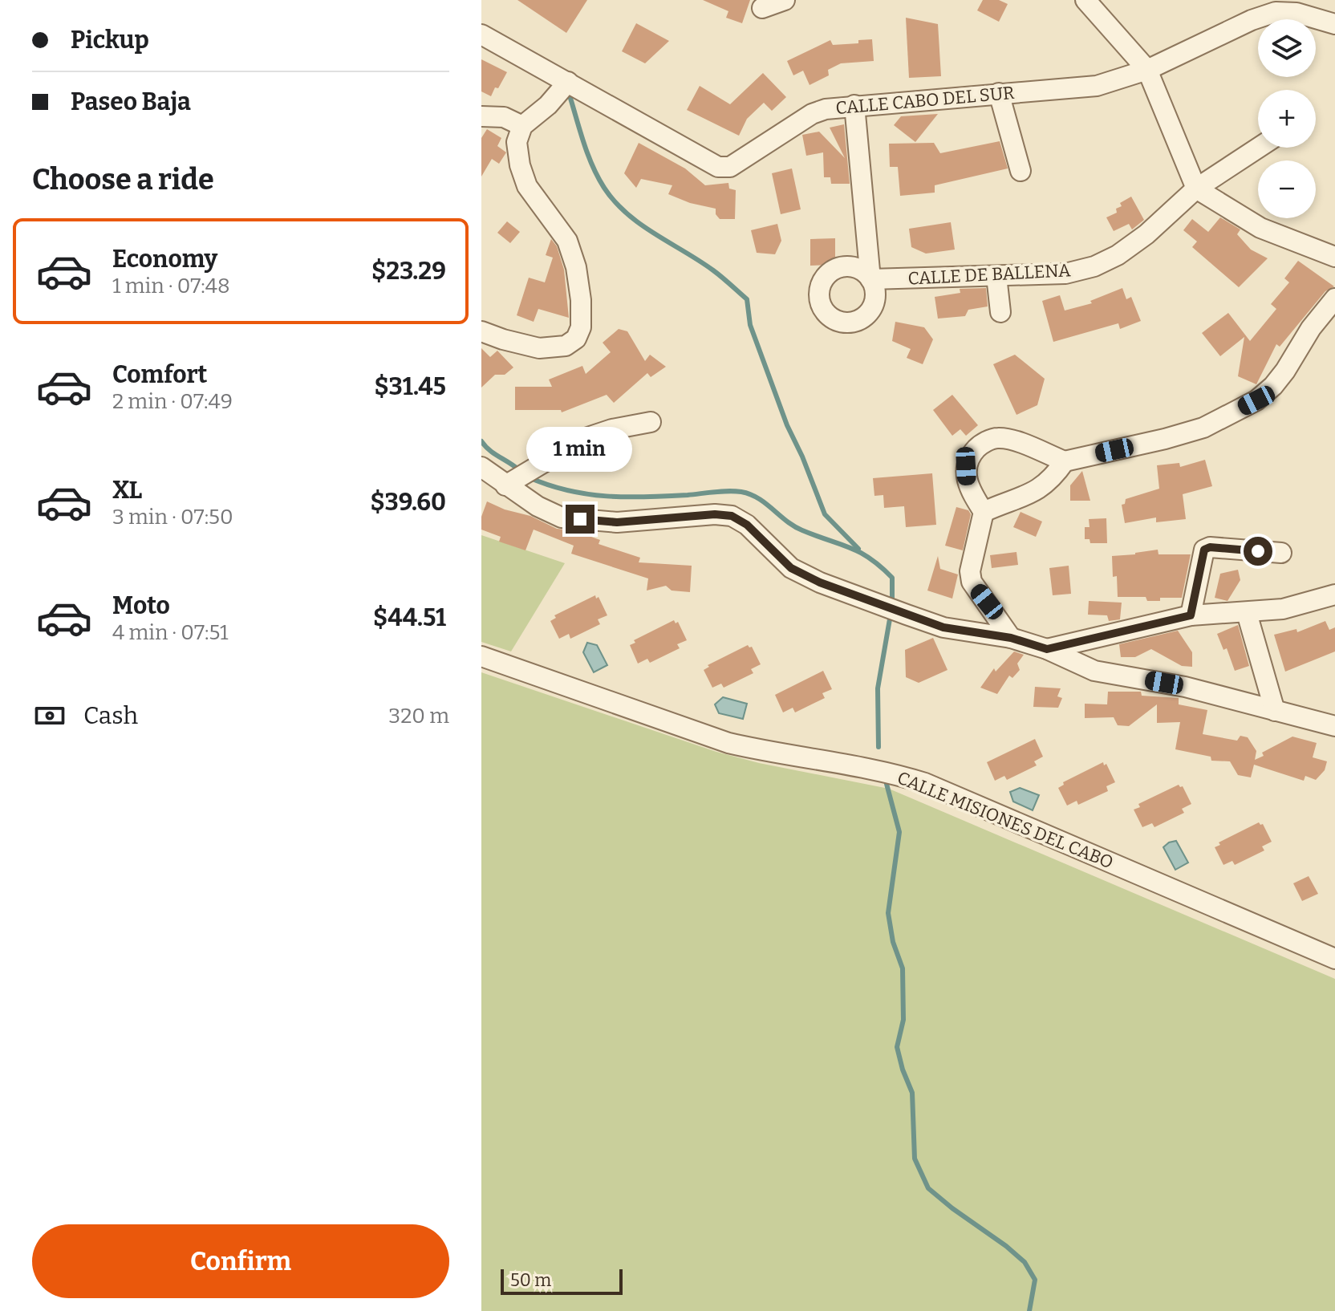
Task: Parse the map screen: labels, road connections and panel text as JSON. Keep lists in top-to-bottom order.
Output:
{
  "streets": {
    "street": ["CALLE CABO DEL SUR", "CALLE DE BALLENA", "CALLE MISIONES DEL CABO"]
  },
  "crossings": [
    ["CALLE CABO DEL SUR", "CALLE DE BALLENA"]
  ],
  "scale_bar": "50 m",
  "page": {
    "banner": ["Pickup", "Paseo Baja"],
    "map_buttons": ["+", "−"],
    "heading": "Choose a ride",
    "list": [
      {
        "name": "Economy",
        "note": "1 min · 07:48",
        "value": "$23.29"
      },
      {
        "name": "Comfort",
        "note": "2 min · 07:49",
        "value": "$31.45"
      },
      {
        "name": "XL",
        "note": "3 min · 07:50",
        "value": "$39.60"
      },
      {
        "name": "Moto",
        "note": "4 min · 07:51",
        "value": "$44.51"
      }
    ],
    "bubble": "1 min",
    "pay": ["Cash", "320 m"],
    "buttons": "Confirm",
    "scale": "50 m"
  }
}
